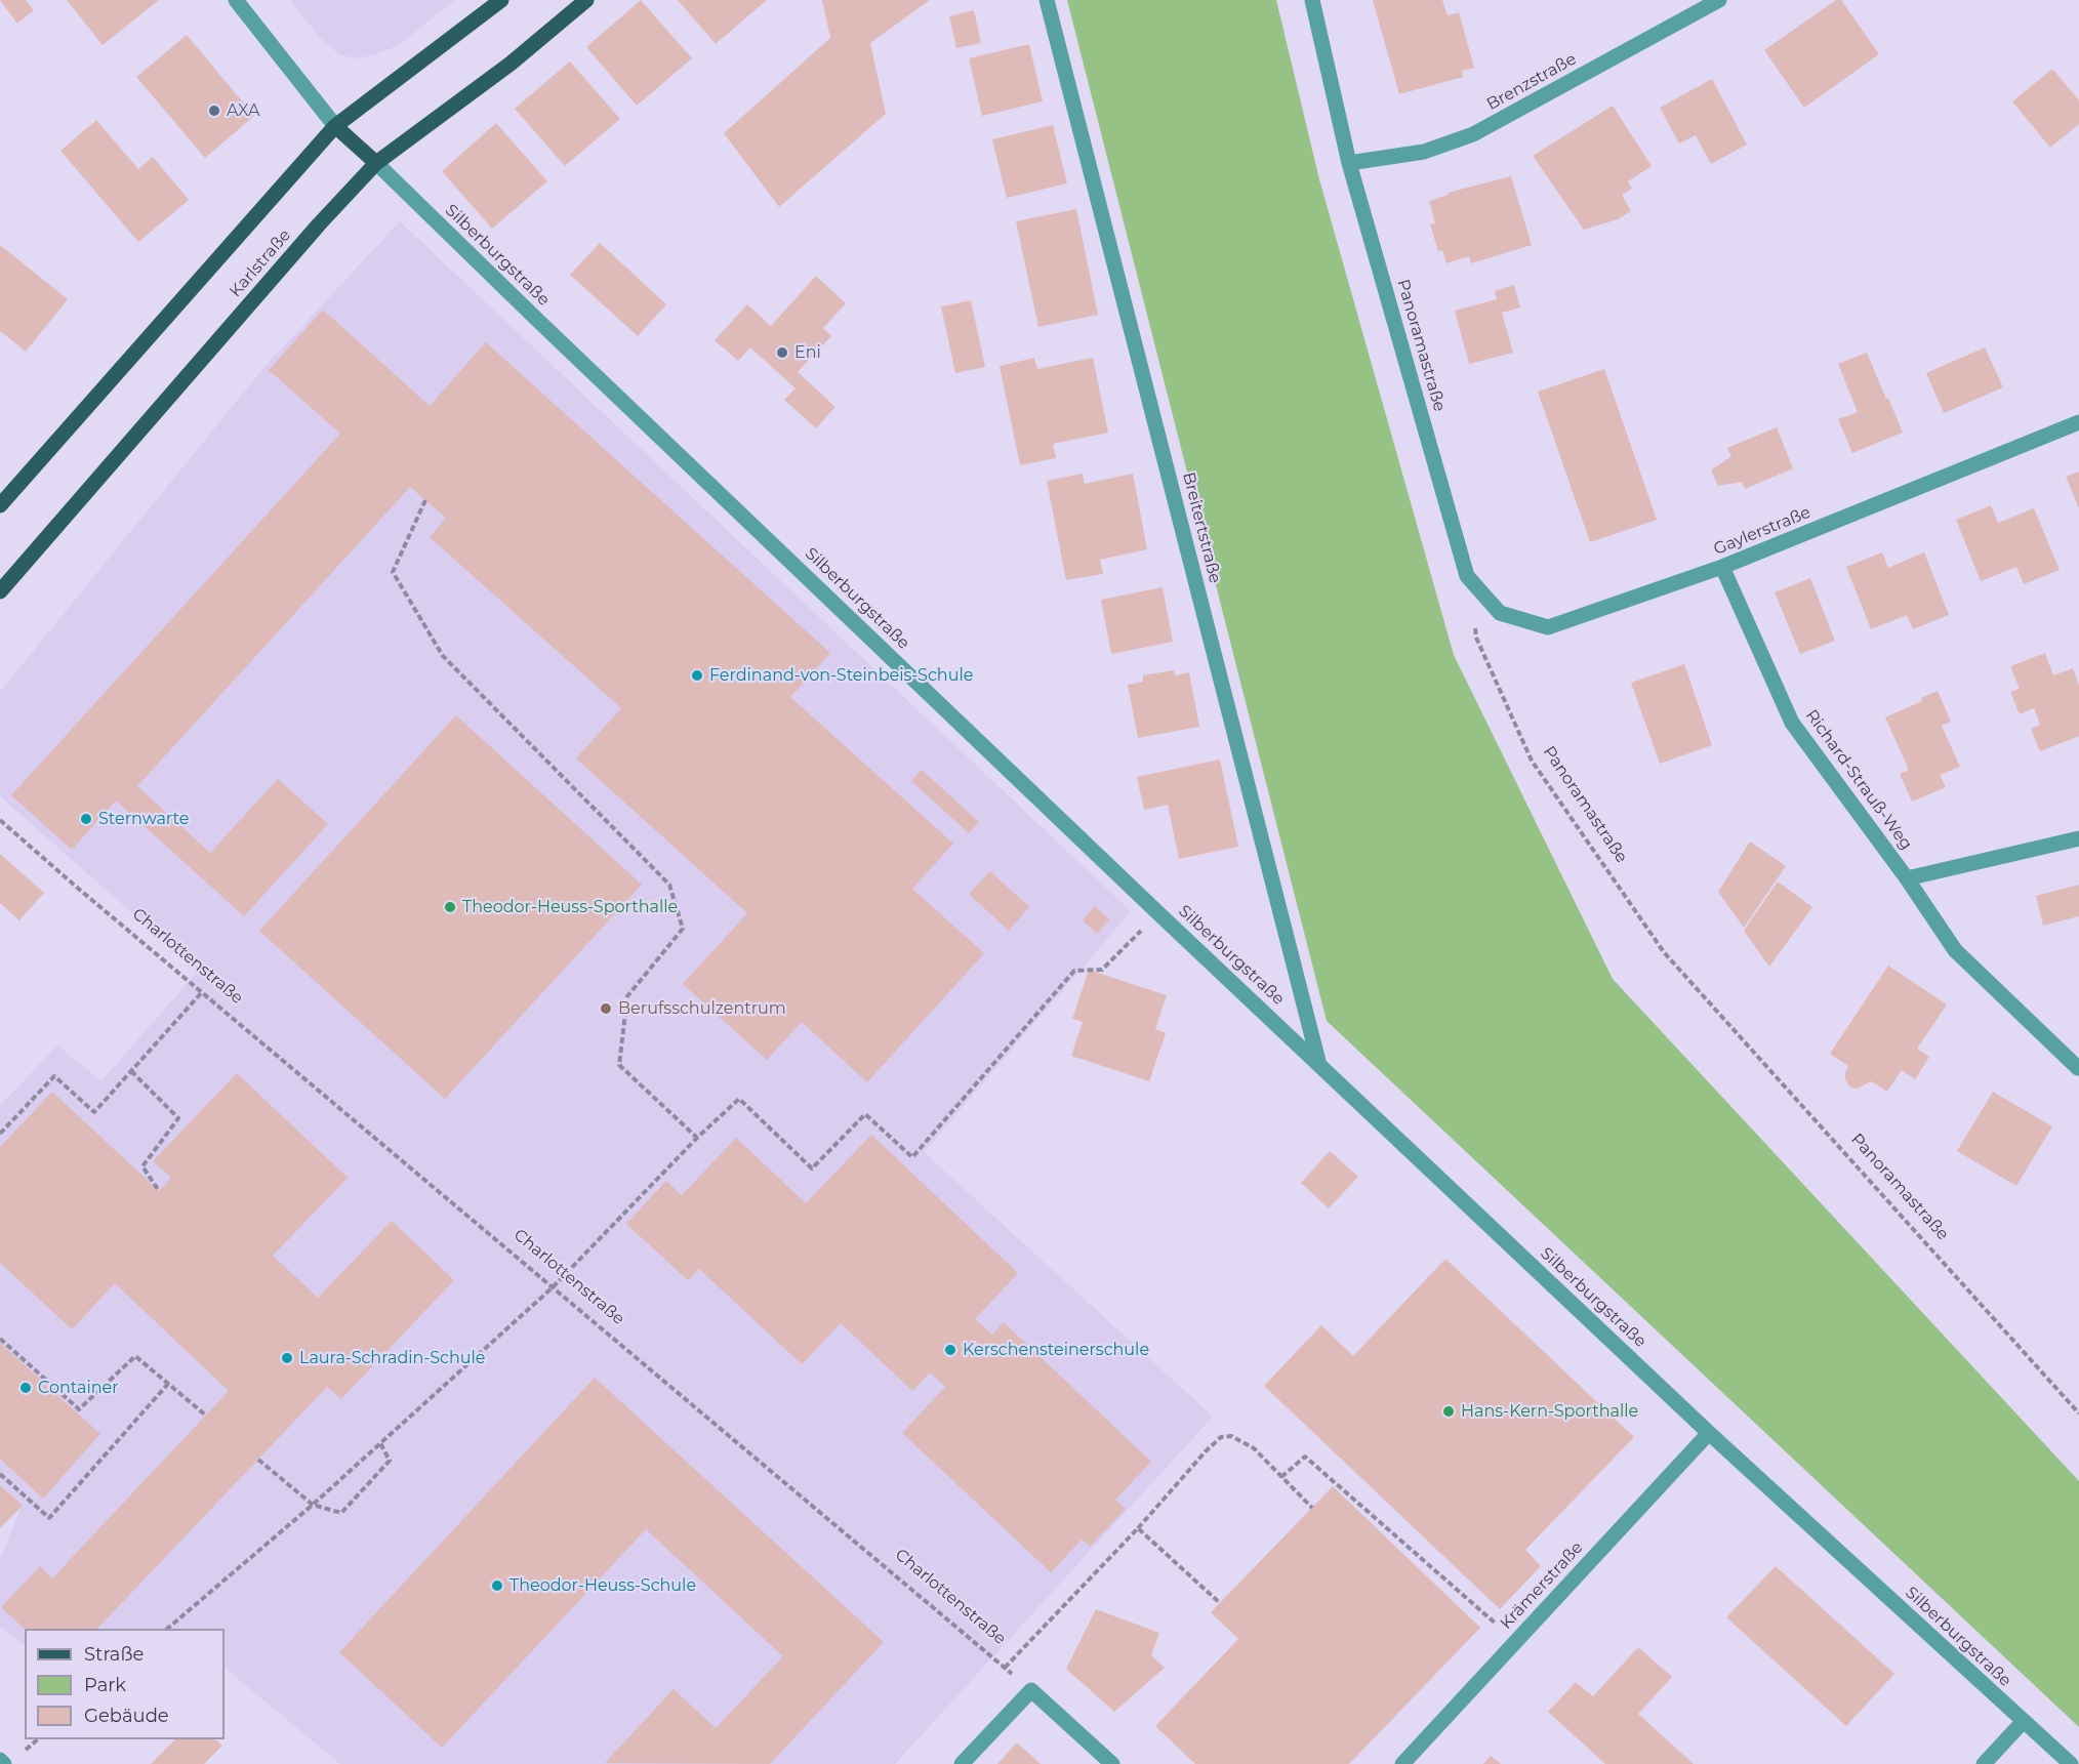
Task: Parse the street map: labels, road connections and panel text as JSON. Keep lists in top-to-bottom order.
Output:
{
  "streets": {
    "main road": ["Karlstraße"],
    "street": [
      "Brenzstraße",
      "Silberburgstraße",
      "Panoramastraße",
      "Breitertstraße",
      "Gaylerstraße",
      "Richard-Strauß-Weg",
      "Krämerstraße"
    ],
    "path": ["Charlottenstraße"]
  },
  "crossings": [
    ["Brenzstraße", "Panoramastraße"],
    ["Silberburgstraße", "Karlstraße"],
    ["Silberburgstraße", "Breitertstraße"],
    ["Silberburgstraße", "Krämerstraße"],
    ["Panoramastraße", "Gaylerstraße"],
    ["Gaylerstraße", "Richard-Strauß-Weg"]
  ],
  "places": [
    "AXA",
    "Eni",
    "Ferdinand-von-Steinbeis-Schule",
    "Sternwarte",
    "Theodor-Heuss-Sporthalle",
    "Berufsschulzentrum",
    "Kerschensteinerschule",
    "Laura-Schradin-Schule",
    "Container",
    "Hans-Kern-Sporthalle",
    "Theodor-Heuss-Schule"
  ],
  "legend": ["Straße", "Park", "Gebäude"]
}
